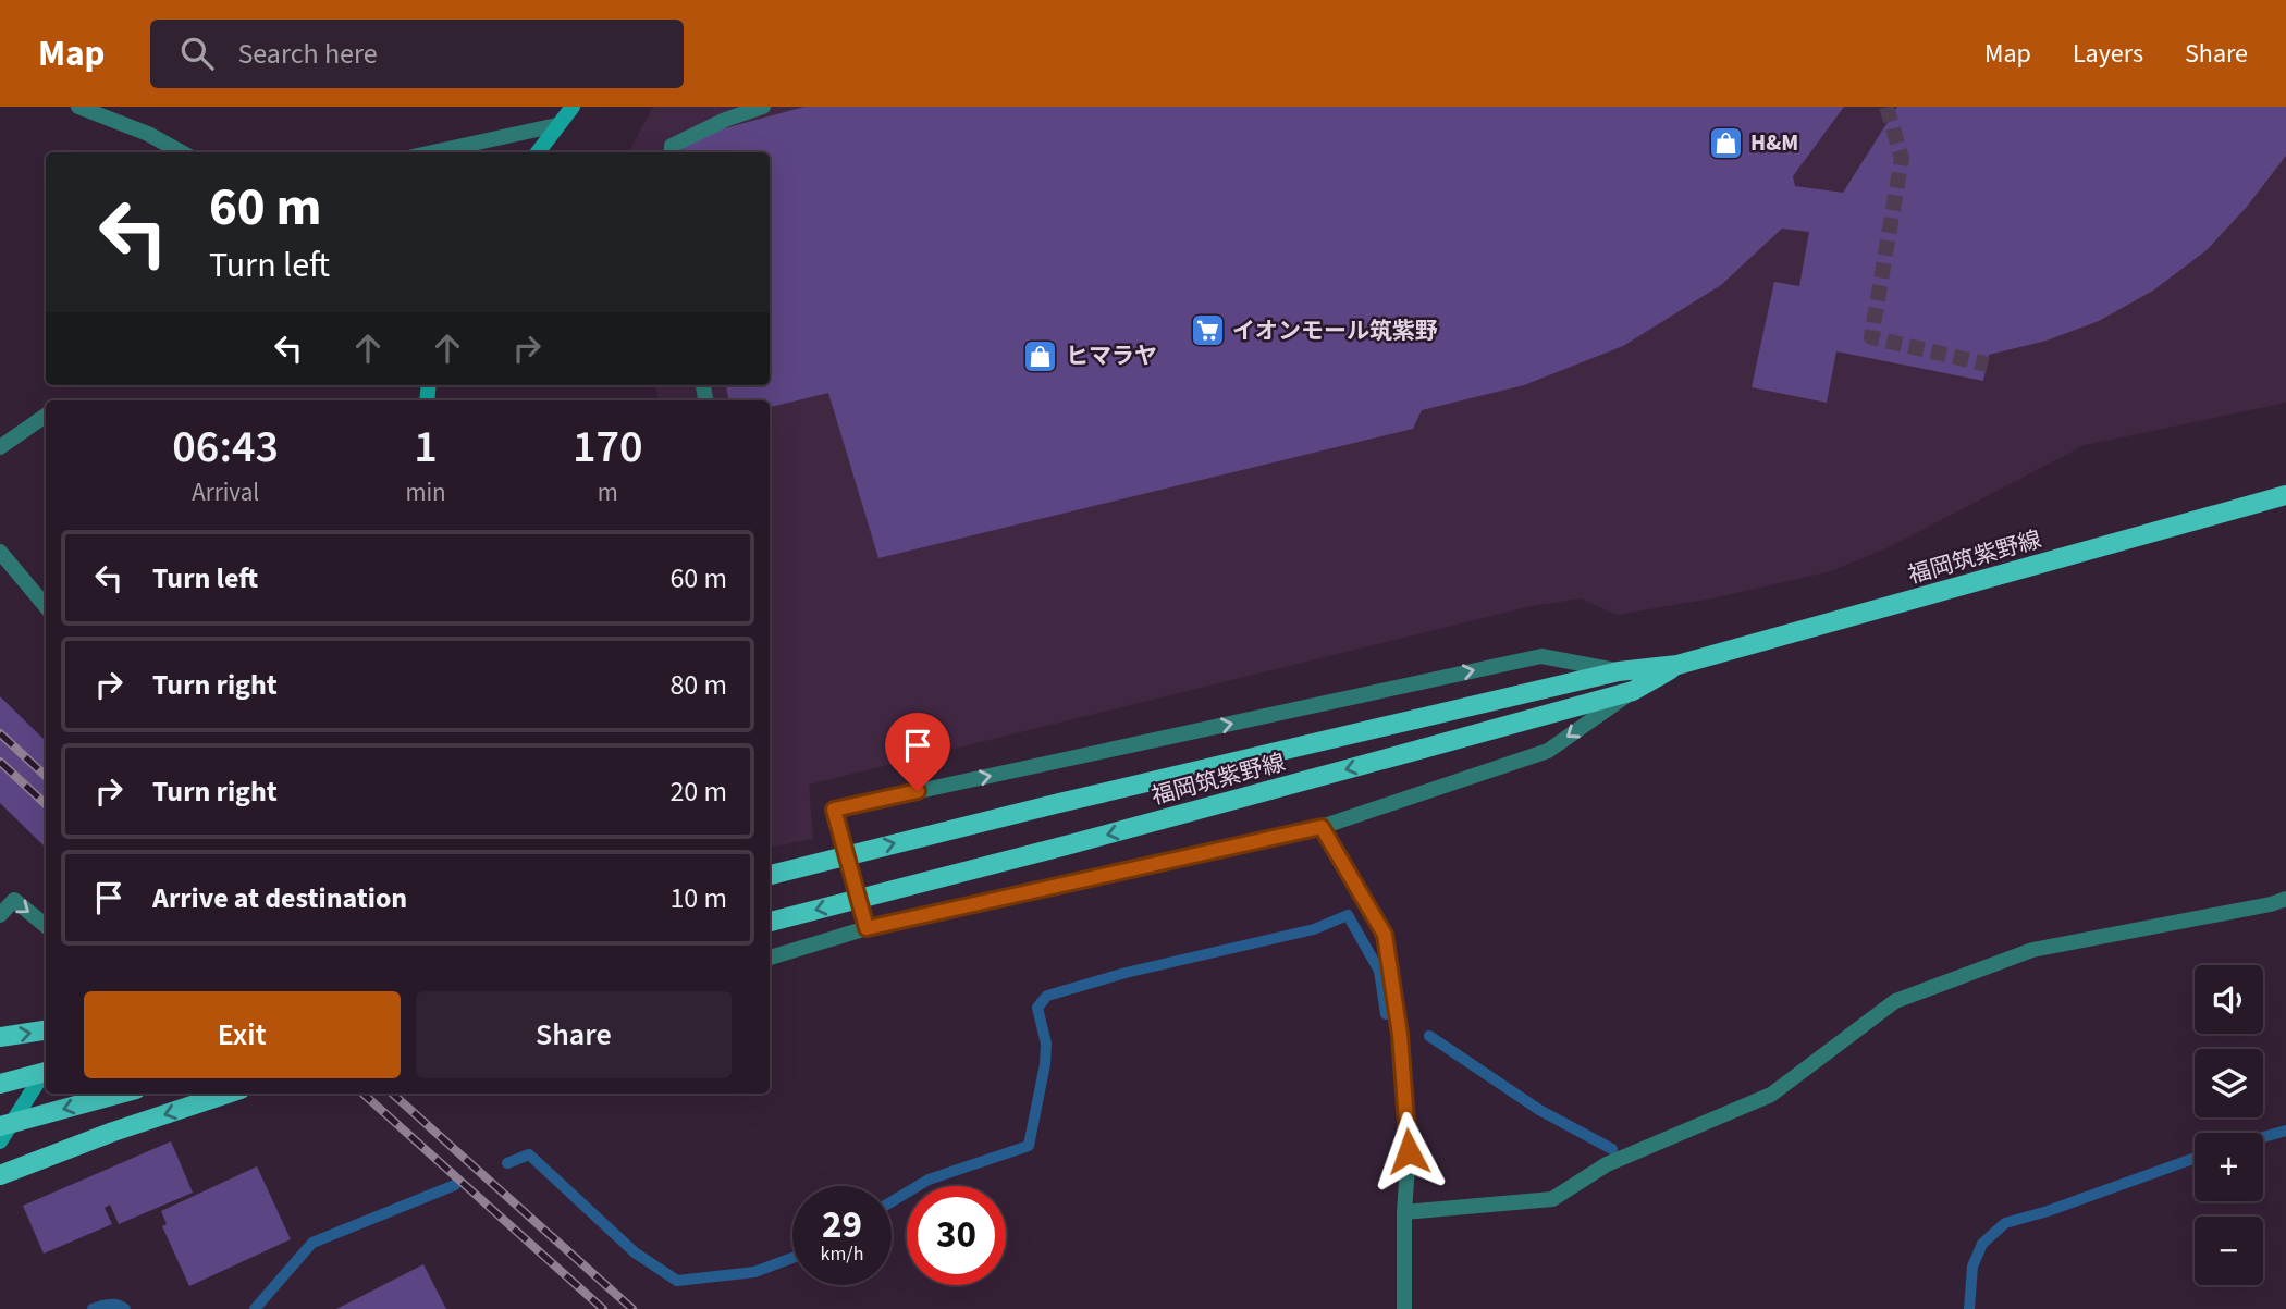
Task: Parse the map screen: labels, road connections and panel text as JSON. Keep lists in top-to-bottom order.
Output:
{
  "streets": {
    "main road": ["福岡筑紫野線"]
  },
  "places": {
    "shop": ["H&M", "ヒマラヤ"],
    "supermarket": ["イオンモール筑紫野"]
  },
  "page": {
    "header": "Map",
    "search": "Search here",
    "nav": ["Map", "Layers", "Share"],
    "turn": ["60 m", "Turn left"],
    "eta": [
      "06:43",
      "Arrival",
      "1",
      "min",
      "170",
      "m"
    ],
    "list": [
      {
        "name": "Turn left",
        "value": "60 m"
      },
      {
        "name": "Turn right",
        "value": "80 m"
      },
      {
        "name": "Turn right",
        "value": "20 m"
      },
      {
        "name": "Arrive at destination",
        "value": "10 m"
      }
    ],
    "map_buttons": ["+", "−"],
    "buttons": ["Exit", "Share"],
    "speed": "29 km/h",
    "limit": "30"
  }
}
